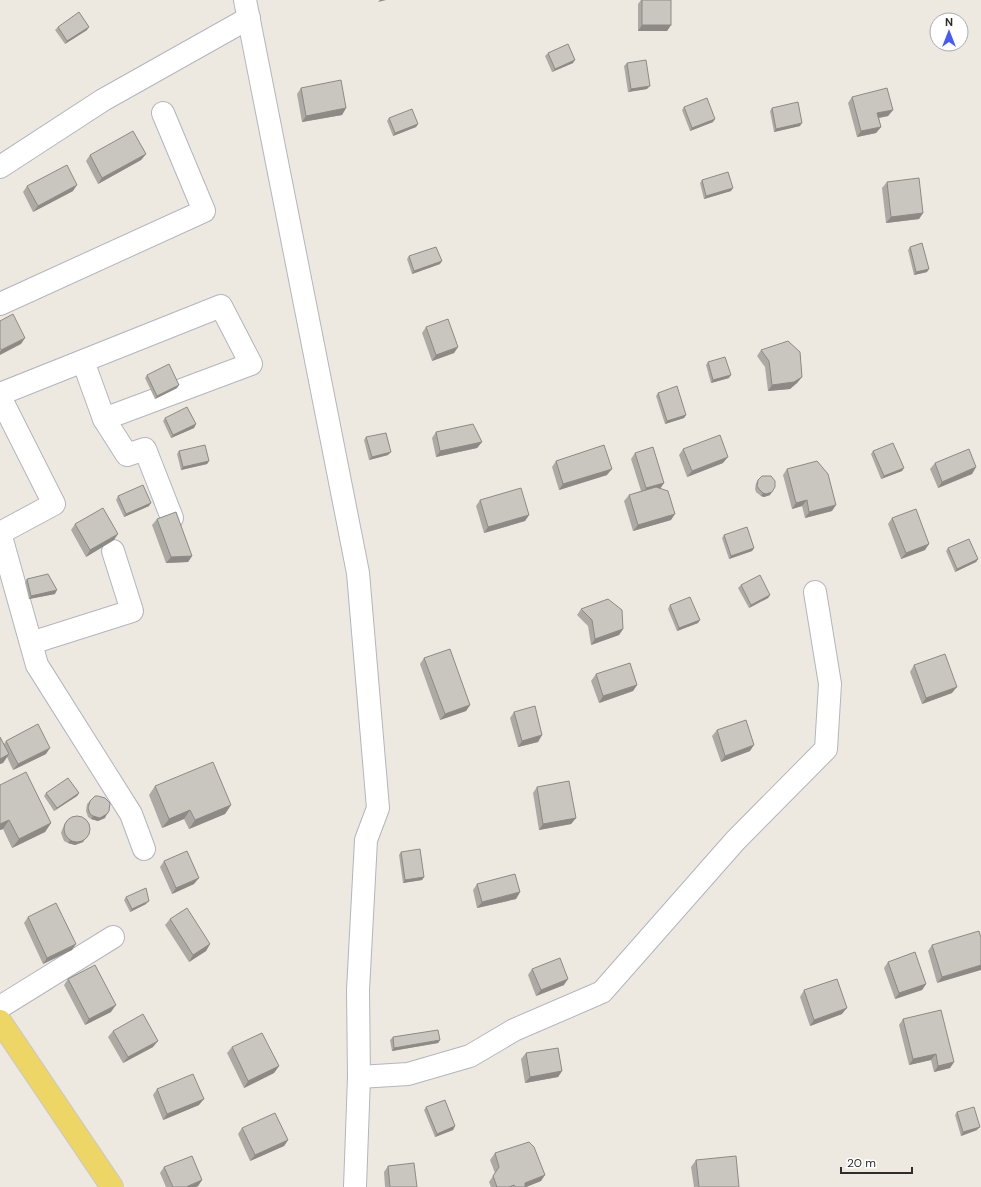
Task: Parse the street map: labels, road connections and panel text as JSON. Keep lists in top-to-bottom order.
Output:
{
  "scale_bar": "20 m",
  "north": "top"
}
